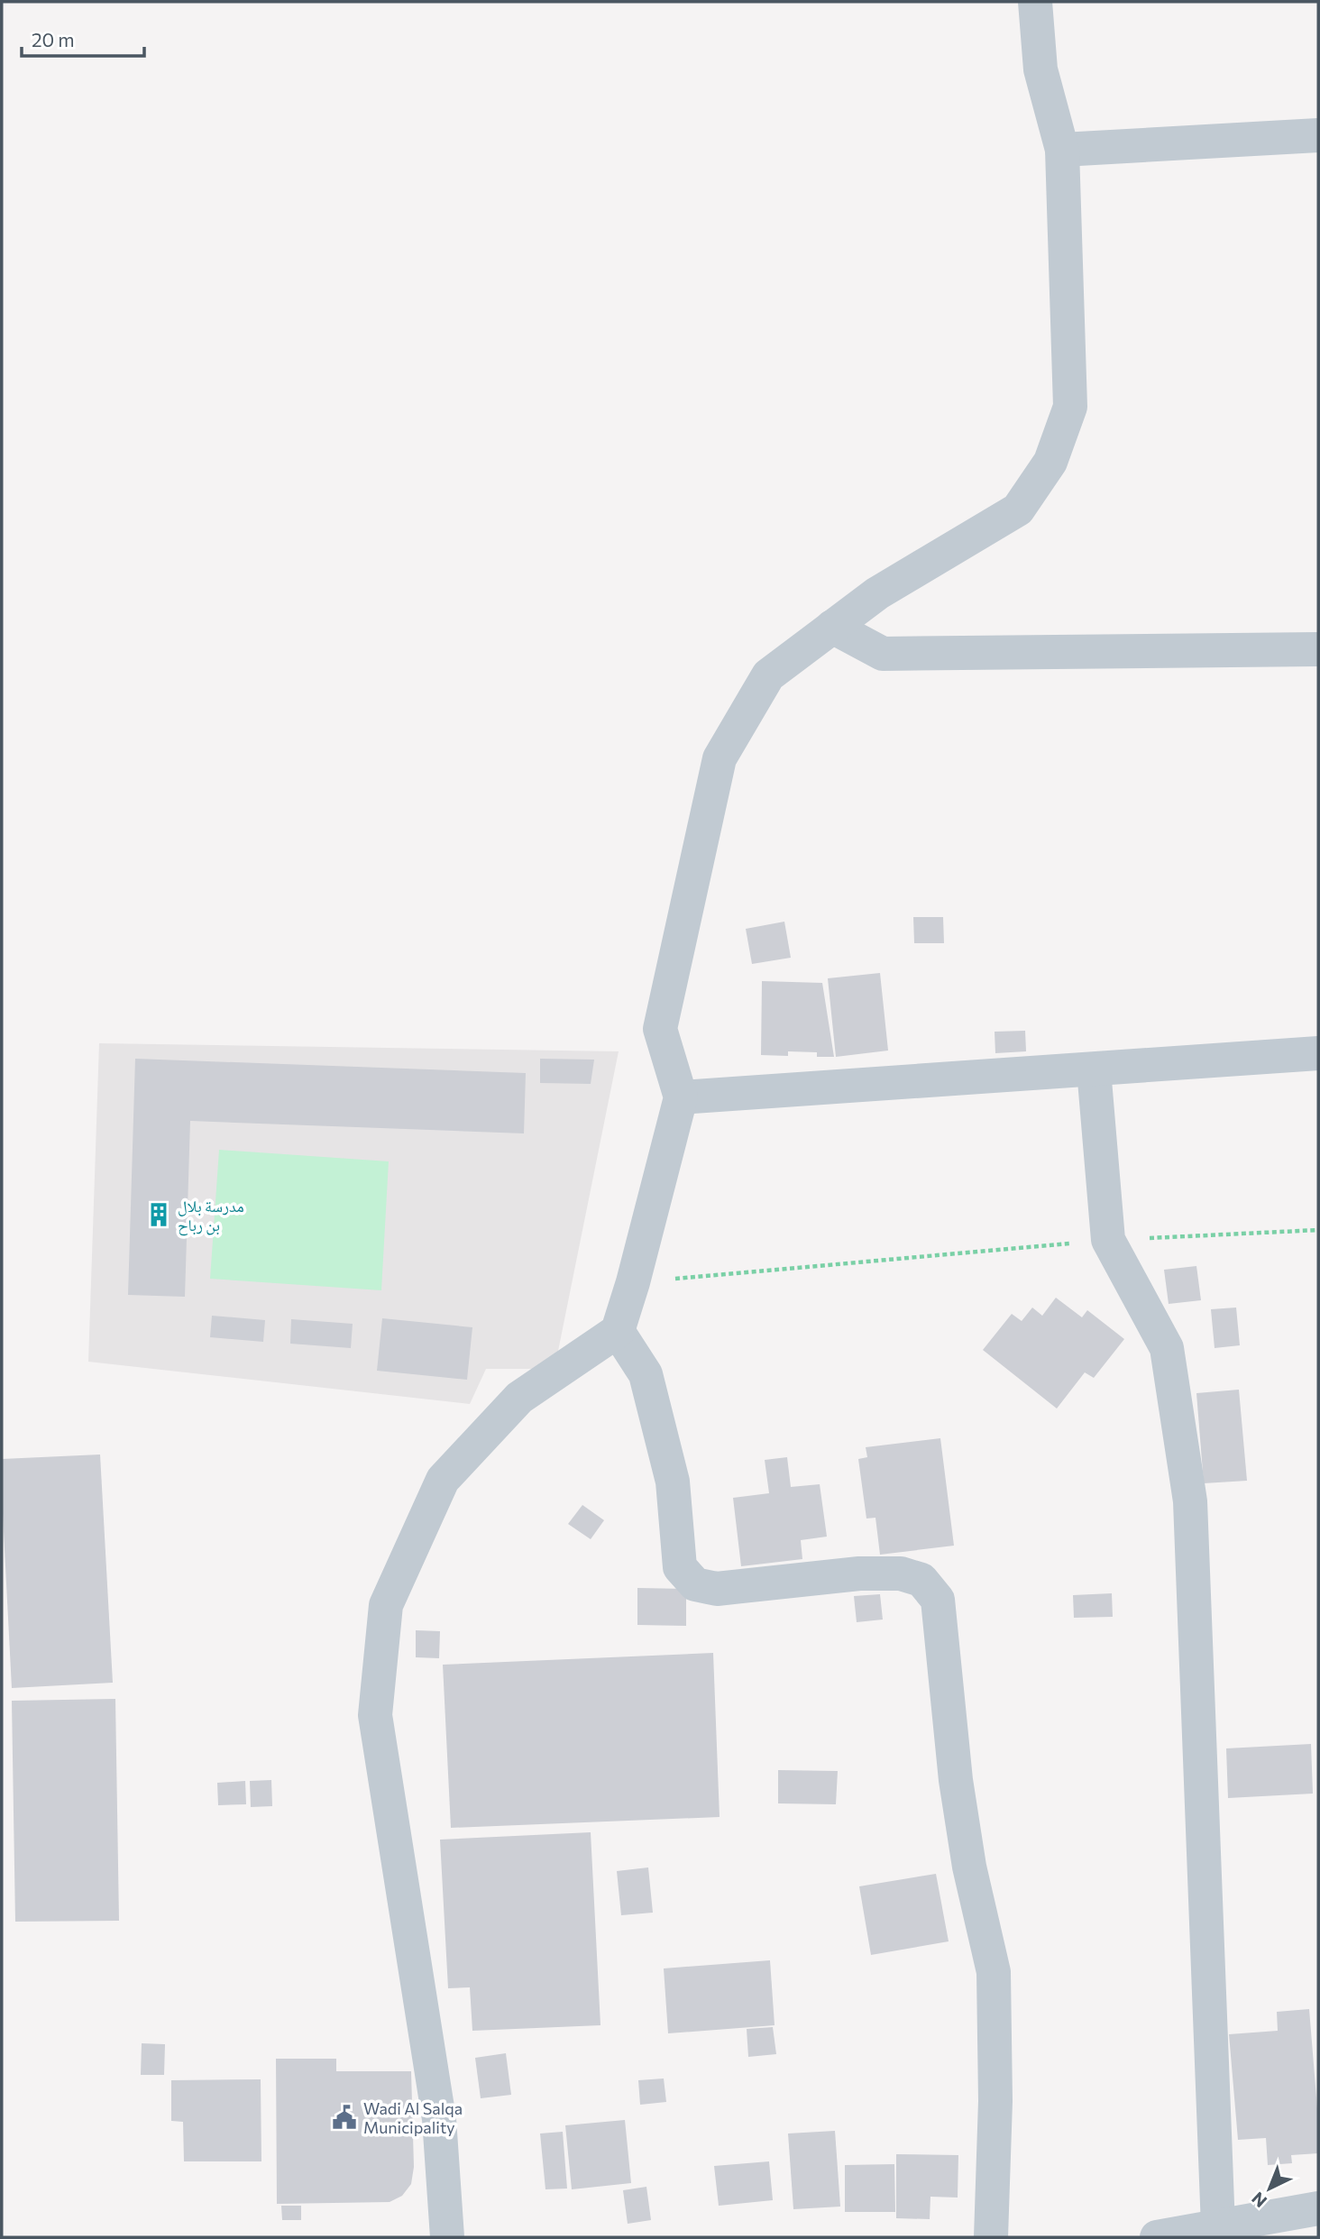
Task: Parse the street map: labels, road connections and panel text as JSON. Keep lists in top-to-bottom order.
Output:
{
  "places": {
    "building": ["مدرسة بلال بن رباح"],
    "public building": ["Wadi Al Salqa Municipality"]
  },
  "scale_bar": "20 m",
  "north": "bottom left"
}
